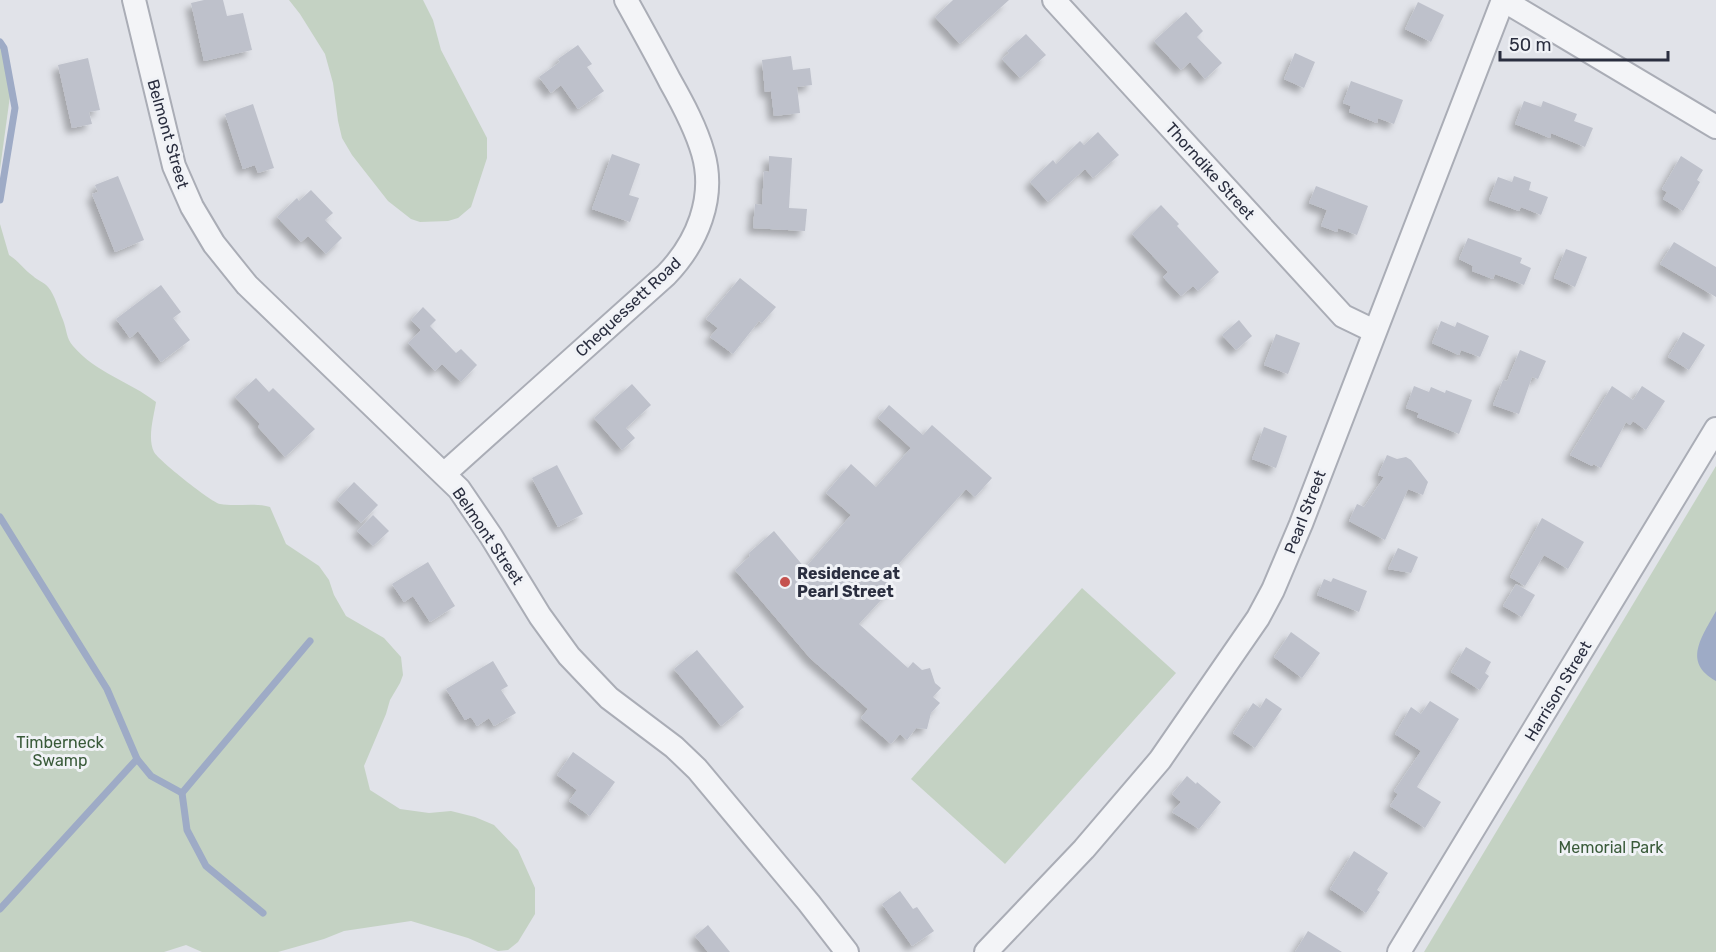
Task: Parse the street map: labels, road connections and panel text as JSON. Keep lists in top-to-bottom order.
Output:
{
  "streets": {
    "street": [
      "Belmont Street",
      "Thorndike Street",
      "Chequessett Road",
      "Pearl Street",
      "Harrison Street"
    ]
  },
  "crossings": [
    ["Belmont Street", "Chequessett Road"],
    ["Thorndike Street", "Pearl Street"]
  ],
  "parks": ["Timberneck Swamp", "Memorial Park"],
  "places": ["Residence at Pearl Street"],
  "scale_bar": "50 m"
}
